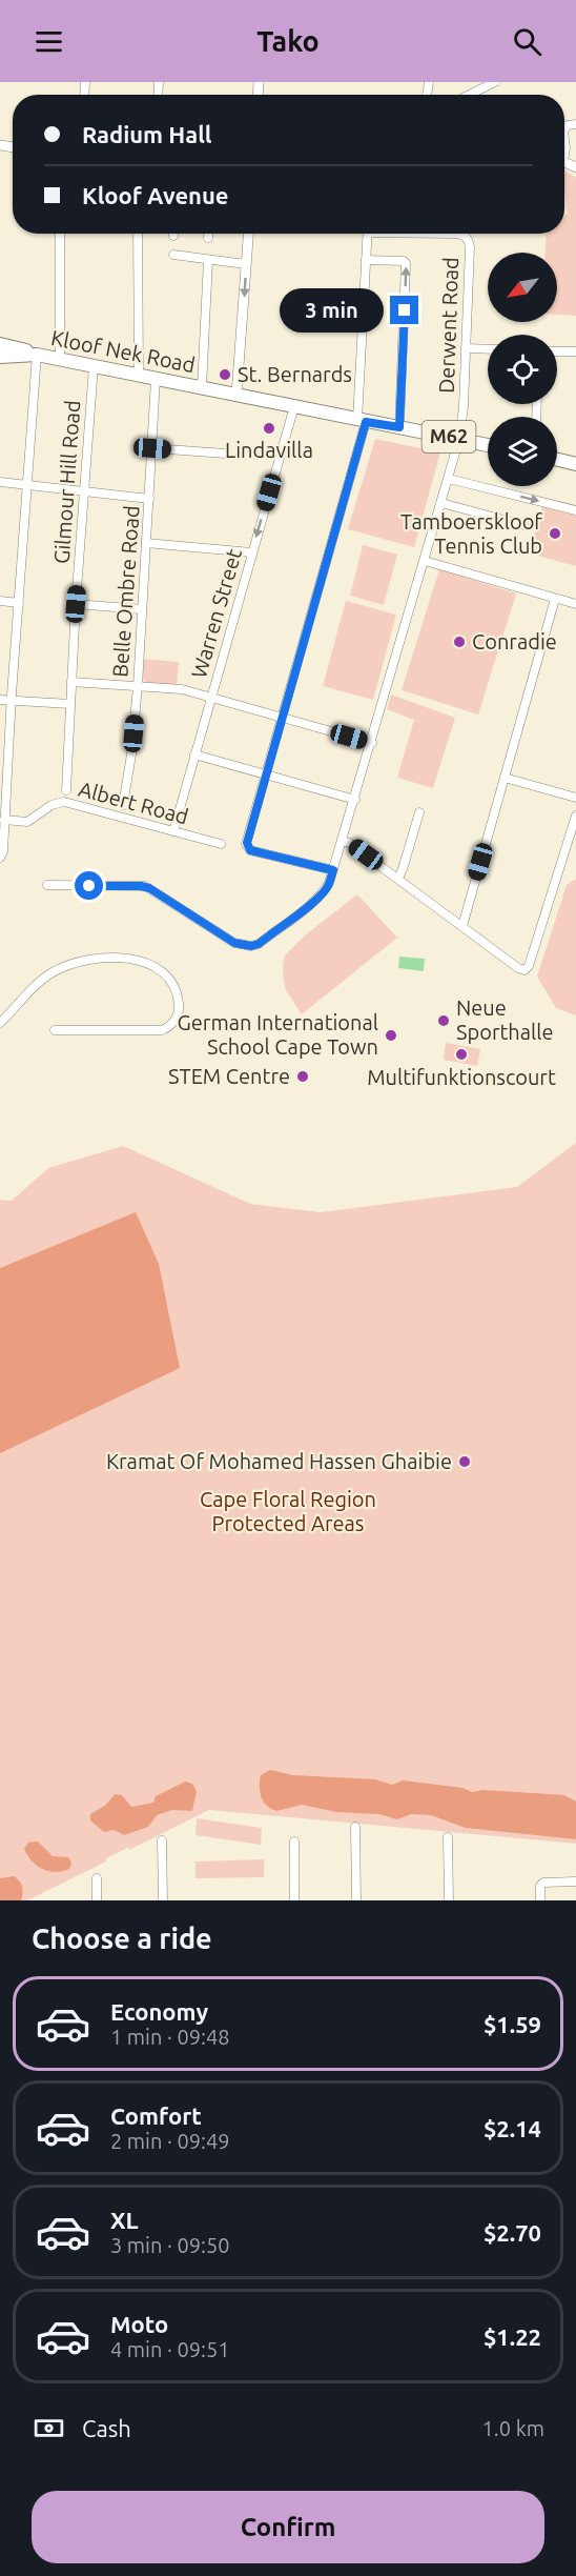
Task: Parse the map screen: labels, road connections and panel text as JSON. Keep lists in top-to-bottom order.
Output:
{
  "streets": {
    "main road": ["Kloof Nek Road", "M62"],
    "street": [
      "Derwent Road",
      "Gilmour Hill Road",
      "Belle Ombre Road",
      "Warren Street",
      "Albert Road"
    ]
  },
  "crossings": [
    ["Derwent Road", "Kloof Nek Road"],
    ["Kloof Nek Road", "M62"],
    ["Kloof Nek Road", "Gilmour Hill Road"],
    ["Kloof Nek Road", "Belle Ombre Road"],
    ["Kloof Nek Road", "Warren Street"],
    ["Warren Street", "Albert Road"]
  ],
  "parks": ["Cape Floral Region Protected Areas"],
  "places": [
    "St. Bernards",
    "Lindavilla",
    "Tamboerskloof Tennis Club",
    "Conradie",
    "Neue Sporthalle",
    "German International School Cape Town",
    "Multifunktionscourt",
    "STEM Centre",
    "Kramat Of Mohamed Hassen Ghaibie"
  ],
  "north": "bottom left",
  "page": {
    "header": "Tako",
    "banner": ["Radium Hall", "Kloof Avenue"],
    "bubble": "3 min",
    "heading": "Choose a ride",
    "list": [
      {
        "name": "Economy",
        "note": "1 min · 09:48",
        "value": "$1.59"
      },
      {
        "name": "Comfort",
        "note": "2 min · 09:49",
        "value": "$2.14"
      },
      {
        "name": "XL",
        "note": "3 min · 09:50",
        "value": "$2.70"
      },
      {
        "name": "Moto",
        "note": "4 min · 09:51",
        "value": "$1.22"
      }
    ],
    "pay": ["Cash", "1.0 km"],
    "buttons": "Confirm"
  }
}
